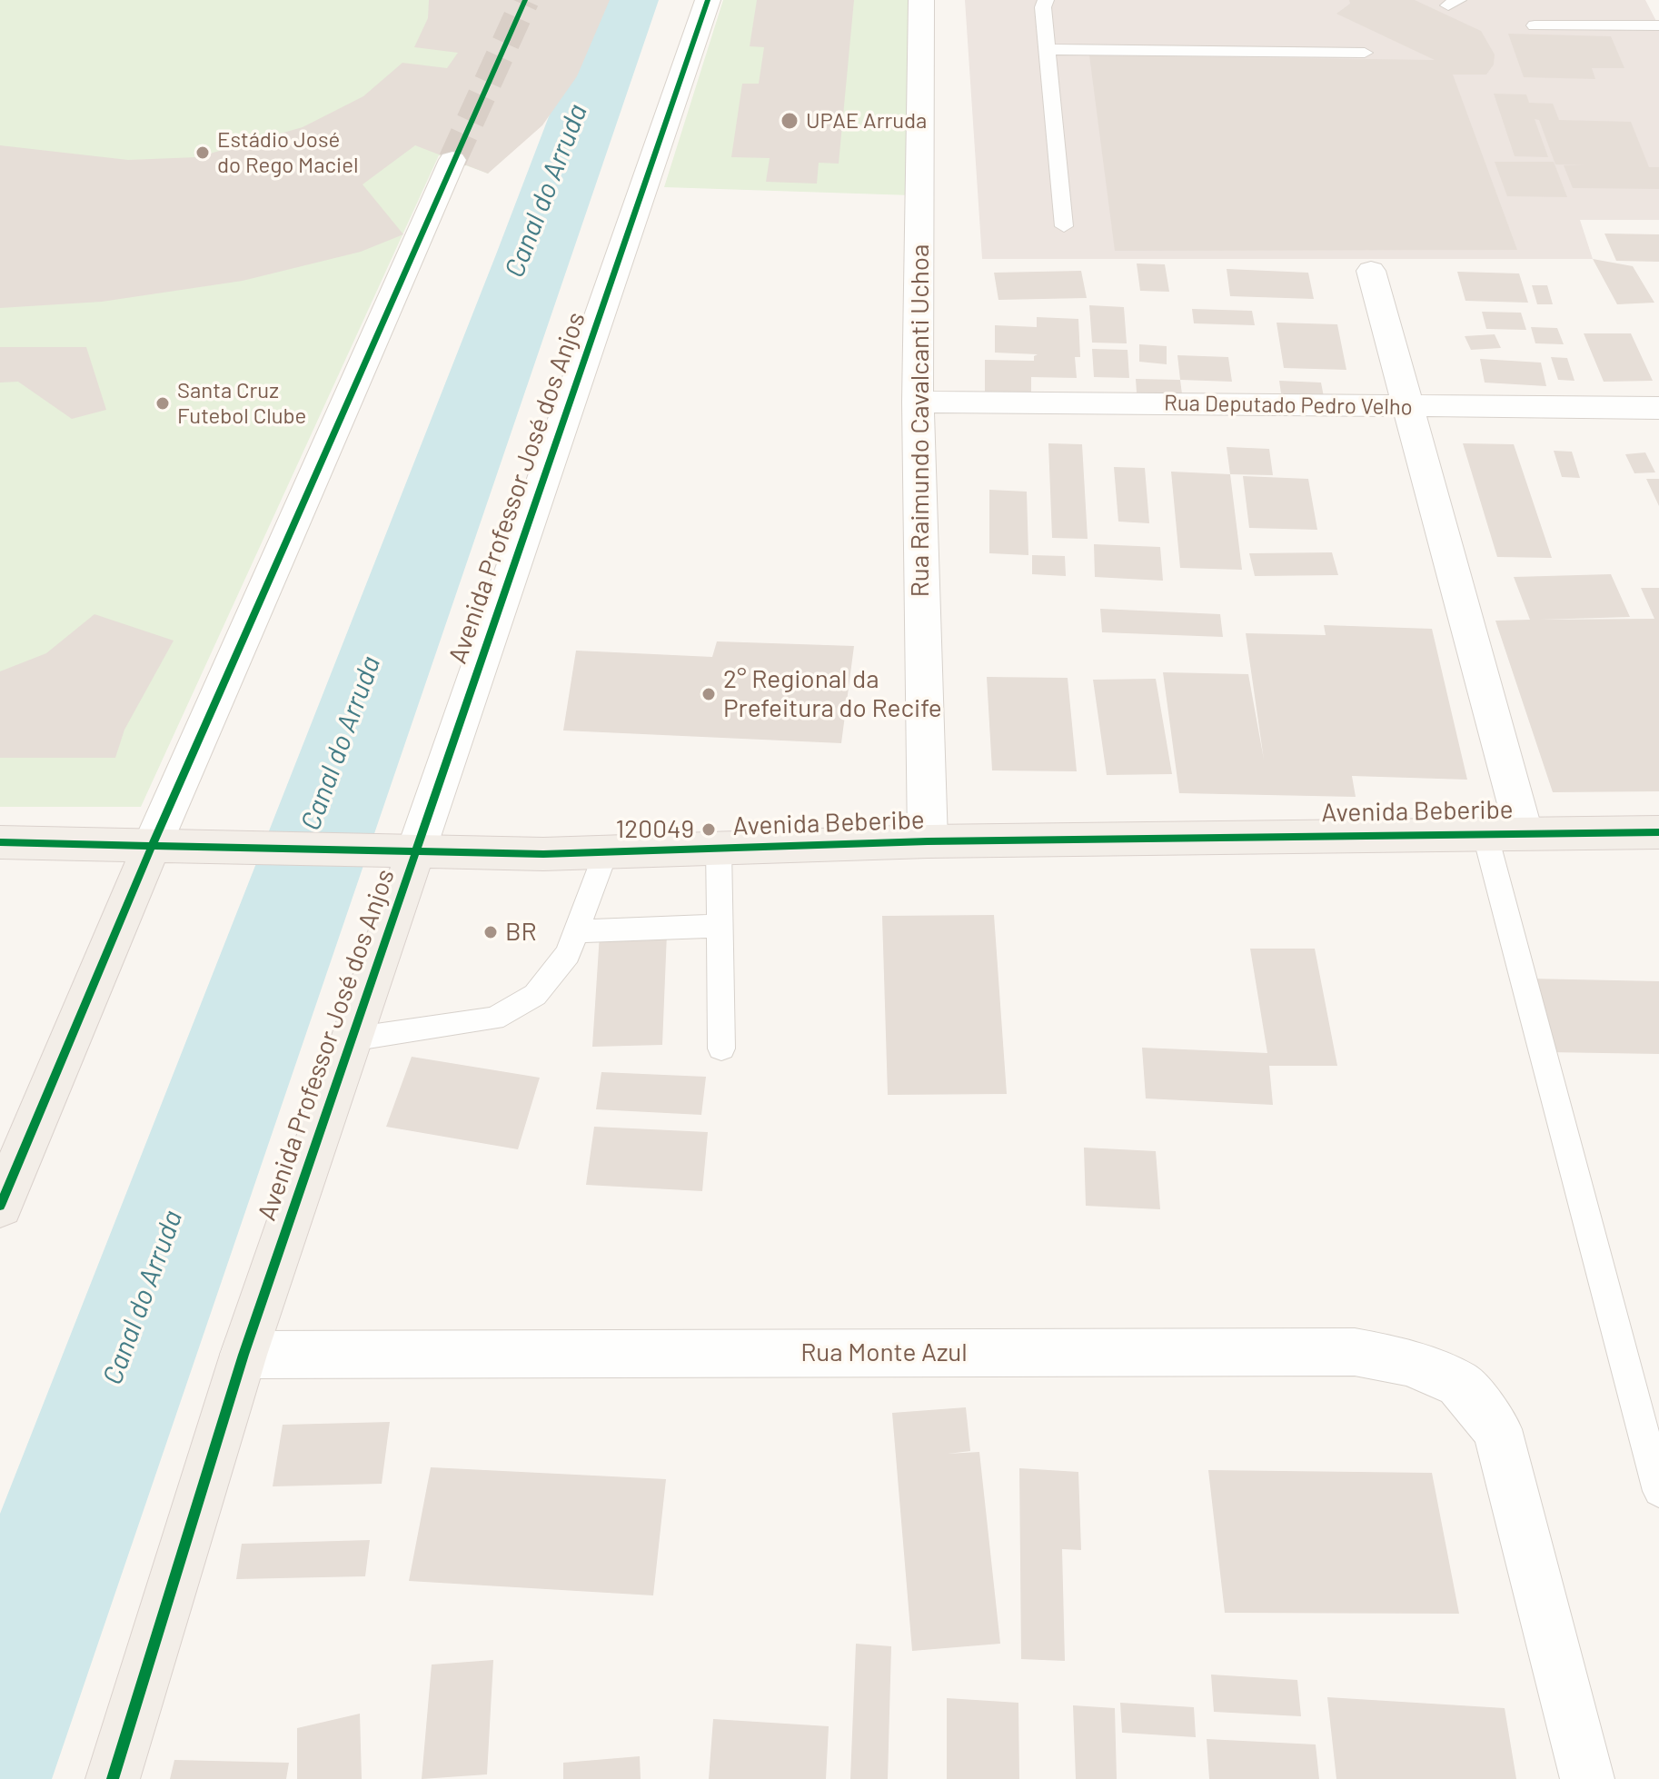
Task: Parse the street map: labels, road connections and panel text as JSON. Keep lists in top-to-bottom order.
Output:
{
  "streets": {
    "main road": ["Avenida Professor José dos Anjos", "Avenida Beberibe"],
    "street": ["Rua Deputado Pedro Velho", "Rua Raimundo Cavalcanti Uchoa", "Rua Monte Azul"]
  },
  "crossings": [
    ["Rua Deputado Pedro Velho", "Rua Raimundo Cavalcanti Uchoa"],
    ["Rua Raimundo Cavalcanti Uchoa", "Avenida Beberibe"],
    ["Avenida Professor José dos Anjos", "Avenida Beberibe"],
    ["Avenida Professor José dos Anjos", "Rua Monte Azul"]
  ],
  "water": ["Canal do Arruda"],
  "places": [
    "UPAE Arruda",
    "Estádio José do Rego Maciel",
    "Santa Cruz Futebol Clube",
    "2° Regional da Prefeitura do Recife",
    "120049",
    "BR"
  ]
}
